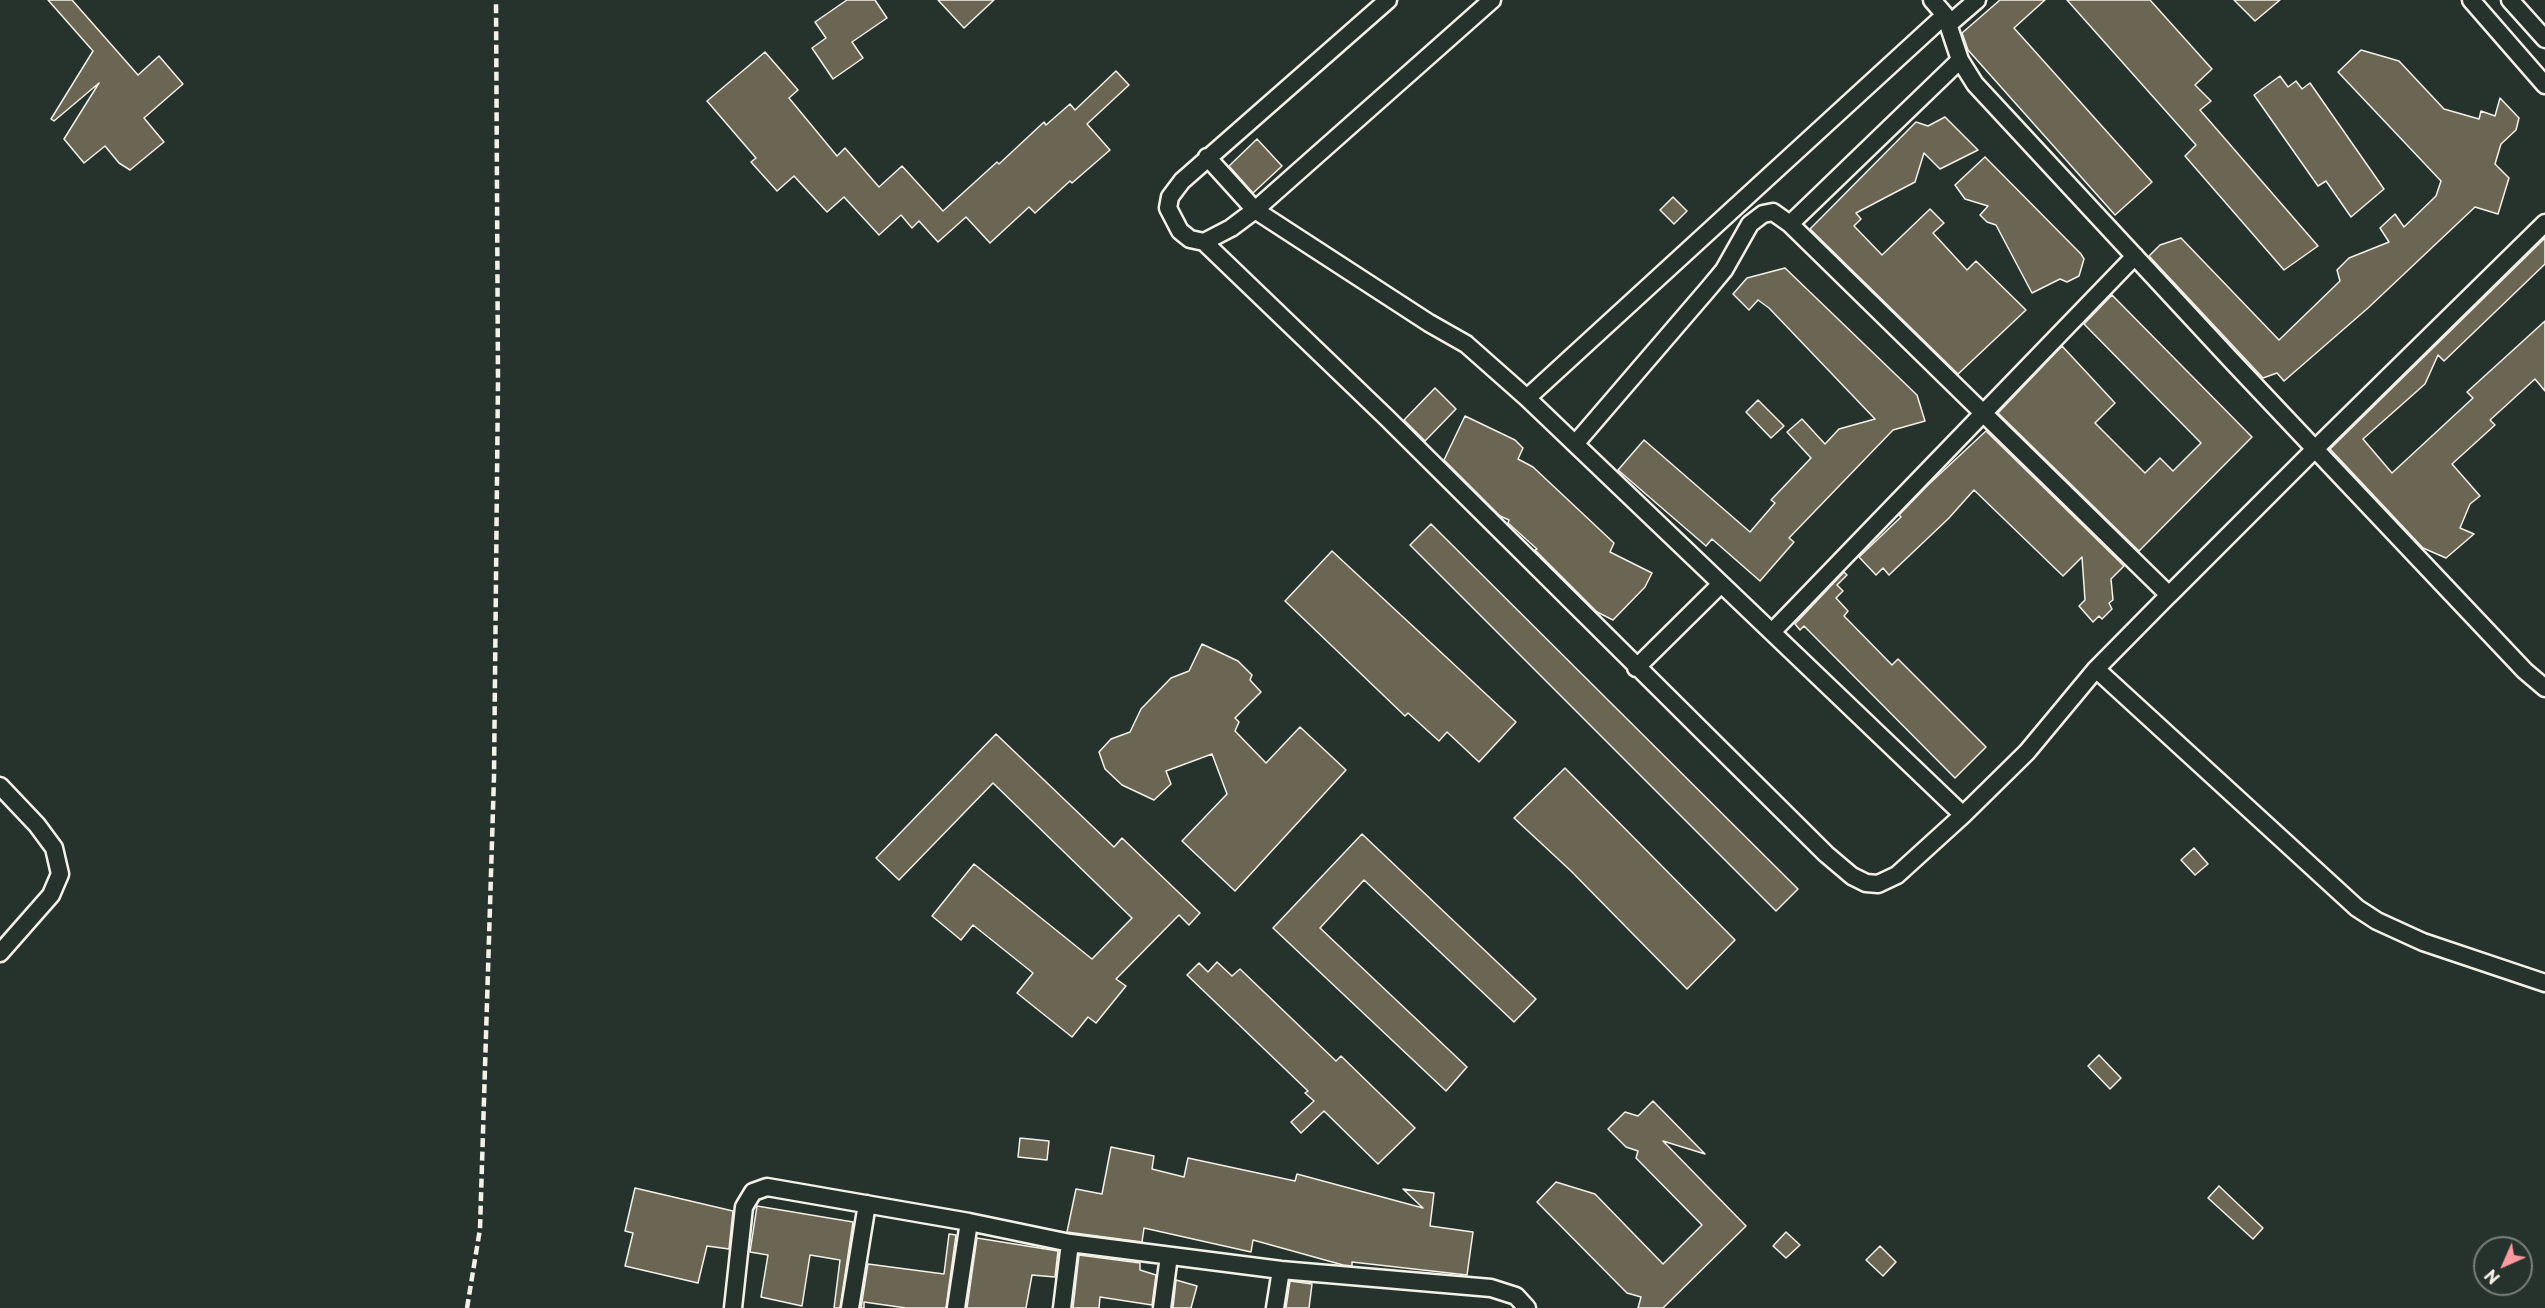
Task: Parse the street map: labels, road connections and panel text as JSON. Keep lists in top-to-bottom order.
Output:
{
  "north": "bottom left"
}
